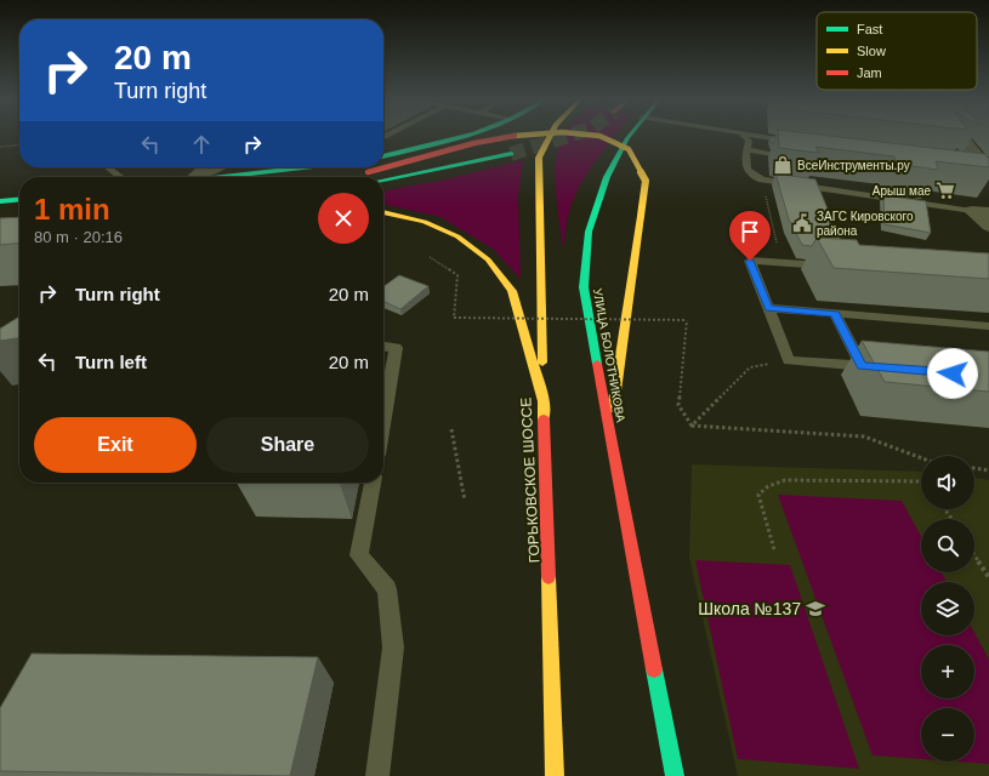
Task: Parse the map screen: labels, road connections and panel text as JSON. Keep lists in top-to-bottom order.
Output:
{
  "streets": {
    "main road": ["УЛИЦА БОЛОТНИКОВА", "ГОРЬКОВСКОЕ ШОССЕ"]
  },
  "places": {
    "shop": ["ВсеИнструменты.ру"],
    "supermarket": ["Арыш мае"],
    "public building": ["ЗАГС Кировского района"],
    "school or university": ["Школа №137"]
  },
  "legend": ["Fast", "Slow", "Jam"],
  "page": {
    "turn": ["20 m", "Turn right"],
    "heading": ["1 min", "80 m · 20:16"],
    "list": [
      {
        "name": "Turn right",
        "value": "20 m"
      },
      {
        "name": "Turn left",
        "value": "20 m"
      }
    ],
    "buttons": ["Exit", "Share"],
    "map_buttons": ["+", "−"]
  }
}
